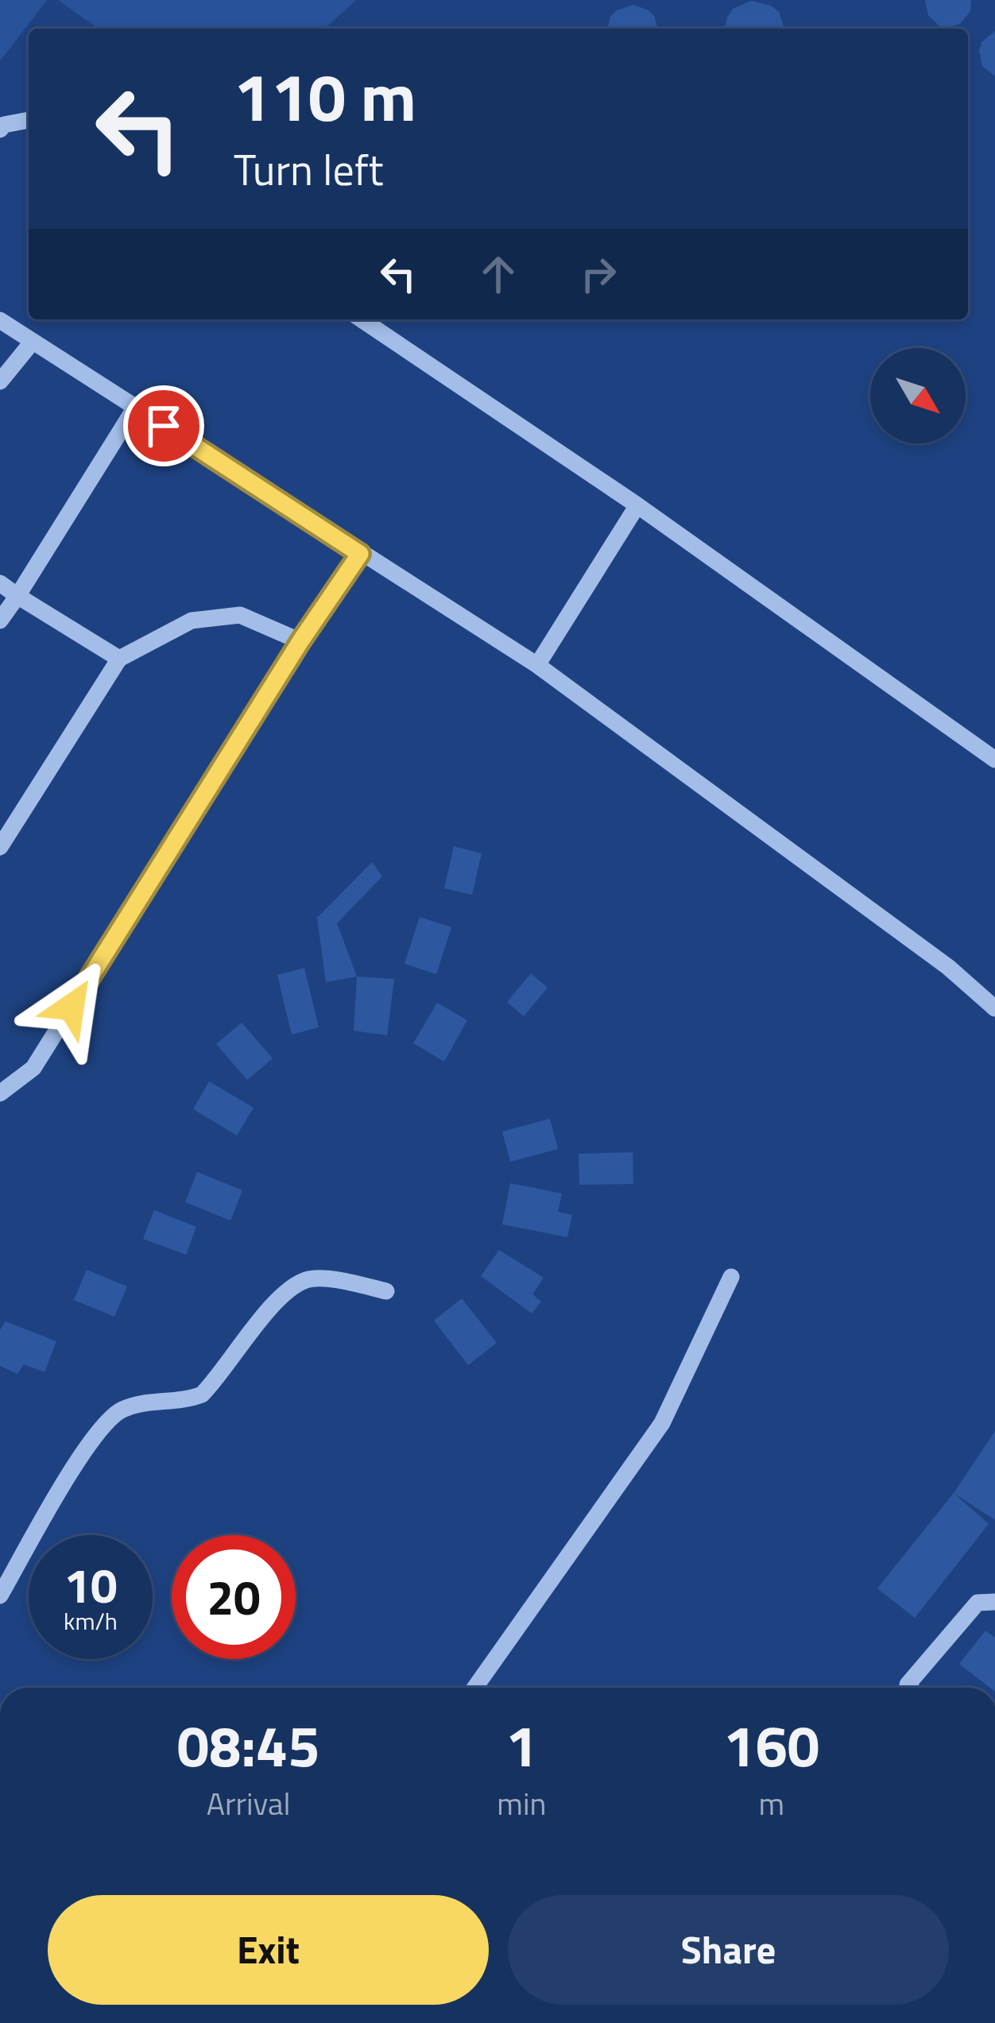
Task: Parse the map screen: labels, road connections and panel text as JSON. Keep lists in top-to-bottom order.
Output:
{
  "north": "bottom right",
  "page": {
    "turn": ["110 m", "Turn left"],
    "speed": "10 km/h",
    "limit": "20",
    "eta": [
      "08:45",
      "Arrival",
      "1",
      "min",
      "160",
      "m"
    ],
    "buttons": ["Exit", "Share"]
  }
}
